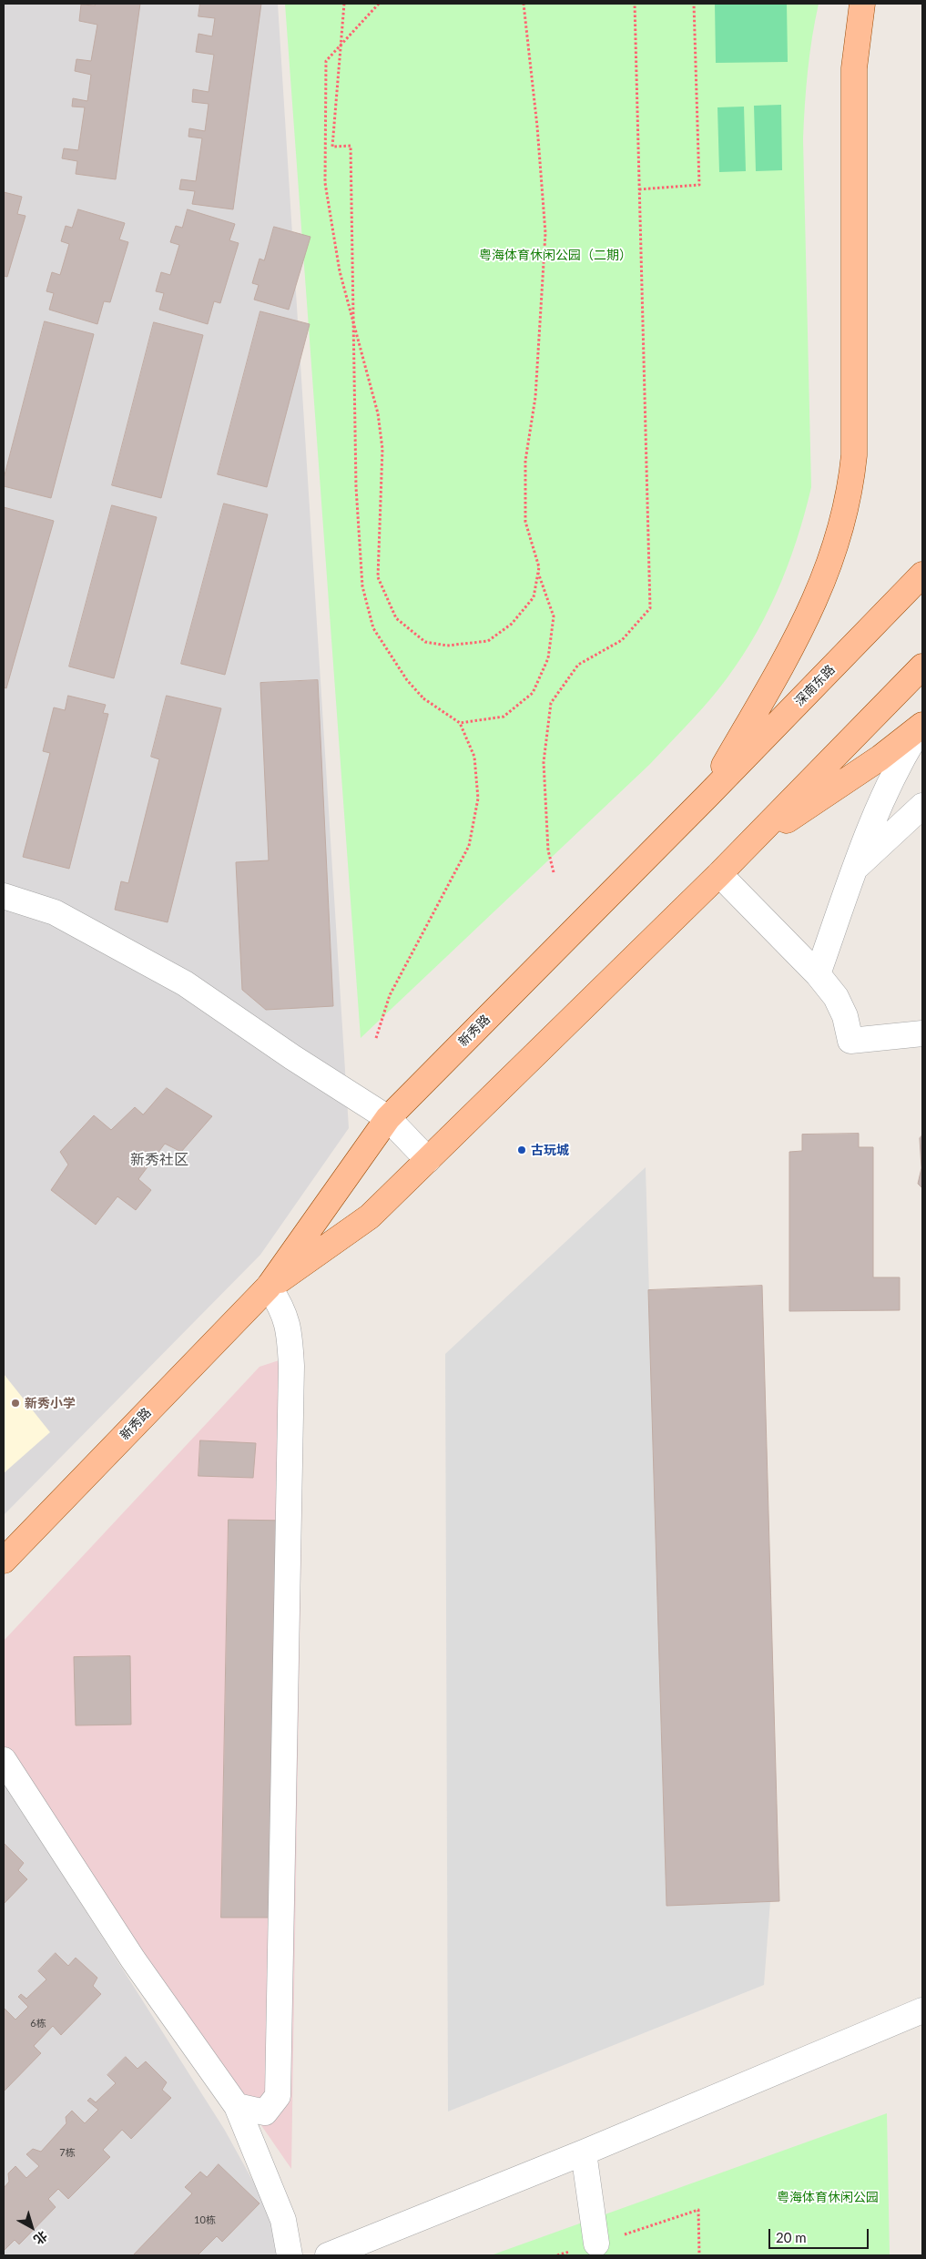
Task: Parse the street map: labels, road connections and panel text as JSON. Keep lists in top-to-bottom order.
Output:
{
  "streets": {
    "main road": ["深南东路", "新秀路"]
  },
  "crossings": [
    ["深南东路", "新秀路"]
  ],
  "districts": ["新秀社区"],
  "parks": ["粤海体育休闲公园（二期）", "粤海体育休闲公园"],
  "places": ["古玩城", "新秀小学"],
  "house_numbers": ["6栋", "7栋", "10栋"],
  "scale_bar": "20 m",
  "north": "bottom right"
}
